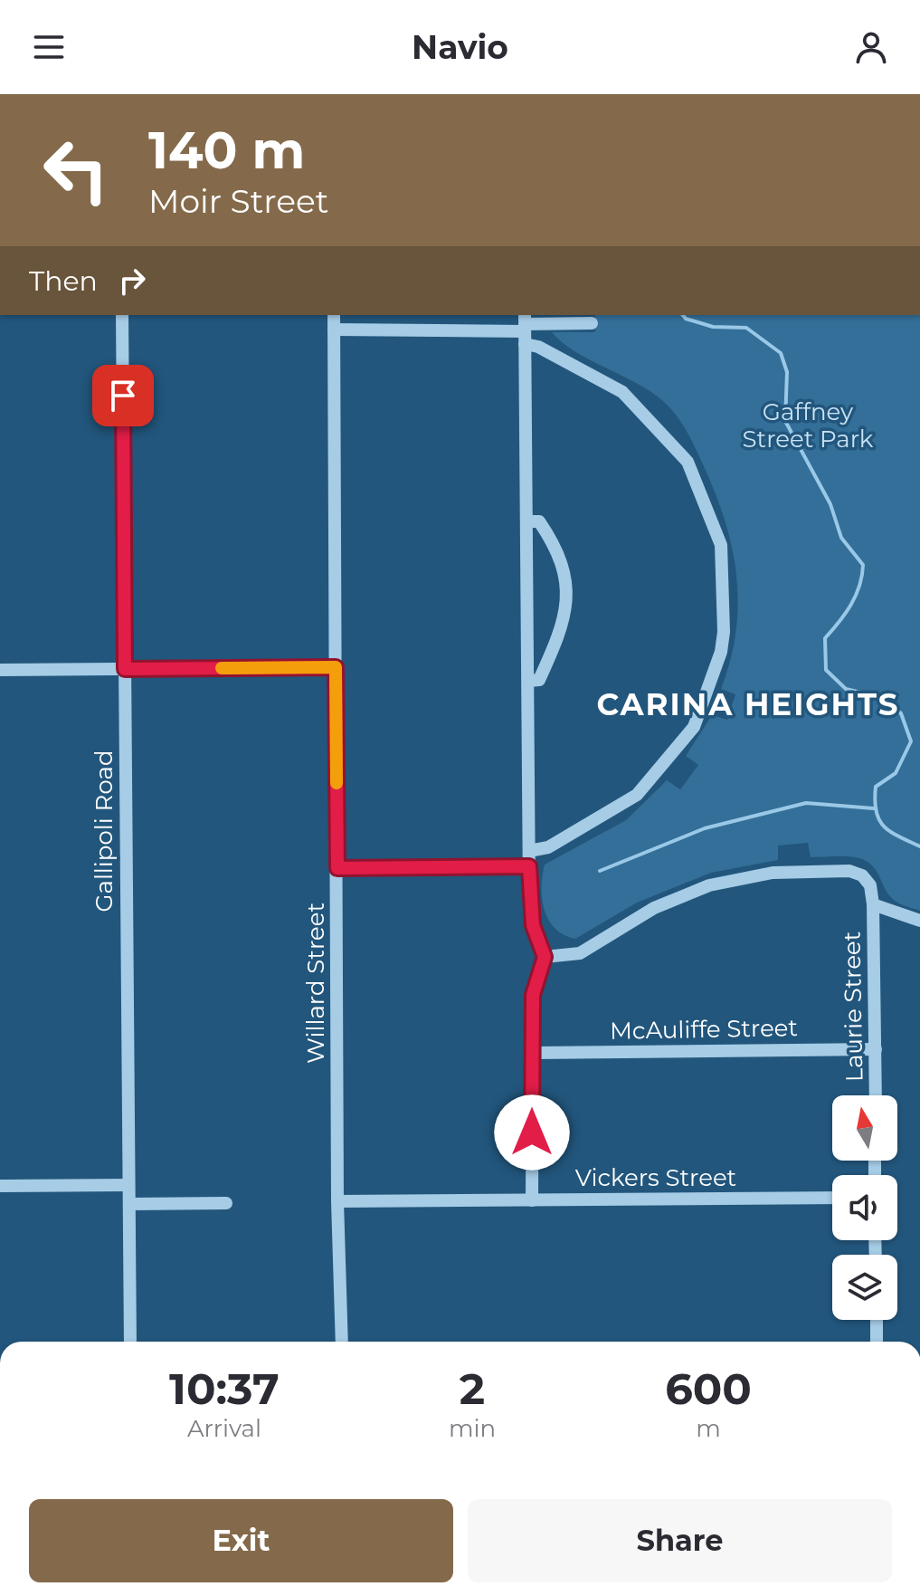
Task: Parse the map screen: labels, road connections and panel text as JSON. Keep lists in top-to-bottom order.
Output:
{
  "streets": {
    "street": [
      "Gallipoli Road",
      "Willard Street",
      "Laurie Street",
      "McAuliffe Street",
      "Vickers Street"
    ]
  },
  "crossings": [
    ["Willard Street", "Vickers Street"],
    ["Laurie Street", "McAuliffe Street"]
  ],
  "districts": ["CARINA HEIGHTS"],
  "parks": ["Gaffney Street Park"],
  "north": "top",
  "page": {
    "header": "Navio",
    "turn": ["140 m", "Moir Street"],
    "then": "Then",
    "eta": [
      "10:37",
      "Arrival",
      "2",
      "min",
      "600",
      "m"
    ],
    "buttons": ["Exit", "Share"]
  }
}
